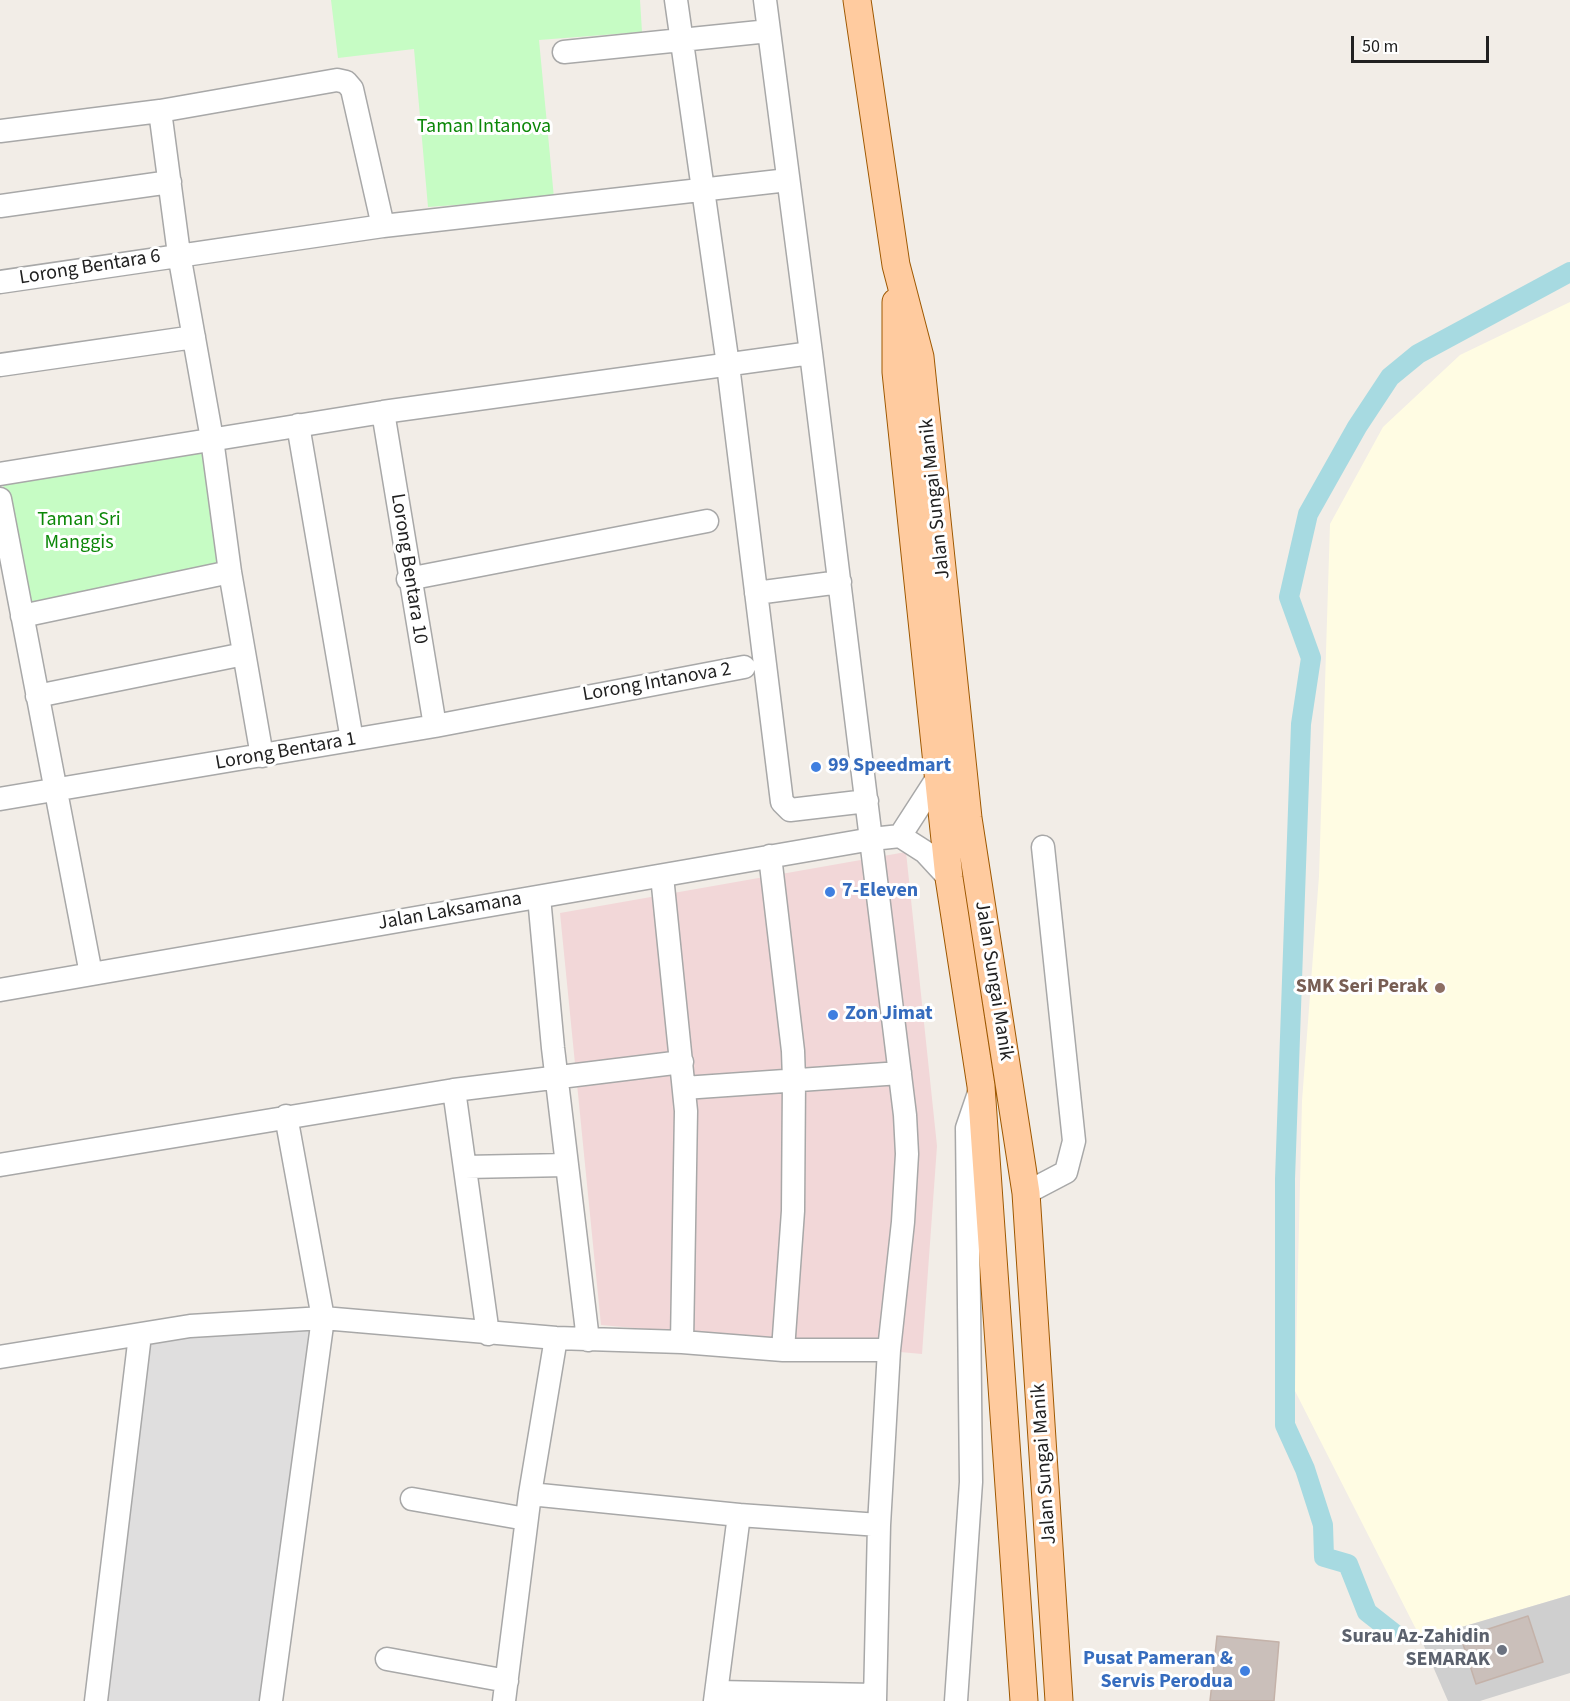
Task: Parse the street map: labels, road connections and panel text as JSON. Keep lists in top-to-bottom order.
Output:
{
  "streets": {
    "main road": ["Jalan Sungai Manik"],
    "street": [
      "Lorong Bentara 6",
      "Lorong Bentara 10",
      "Lorong Intanova 2",
      "Lorong Bentara 1",
      "Jalan Laksamana"
    ]
  },
  "crossings": [
    ["Lorong Bentara 10", "Lorong Bentara 1"],
    ["Lorong Intanova 2", "Lorong Bentara 1"]
  ],
  "parks": ["Taman Intanova", "Taman Sri Manggis"],
  "places": [
    "99 Speedmart",
    "7-Eleven",
    "SMK Seri Perak",
    "Zon Jimat",
    "Surau Az-Zahidin SEMARAK",
    "Pusat Pameran & Servis Perodua"
  ],
  "scale_bar": "50 m"
}
